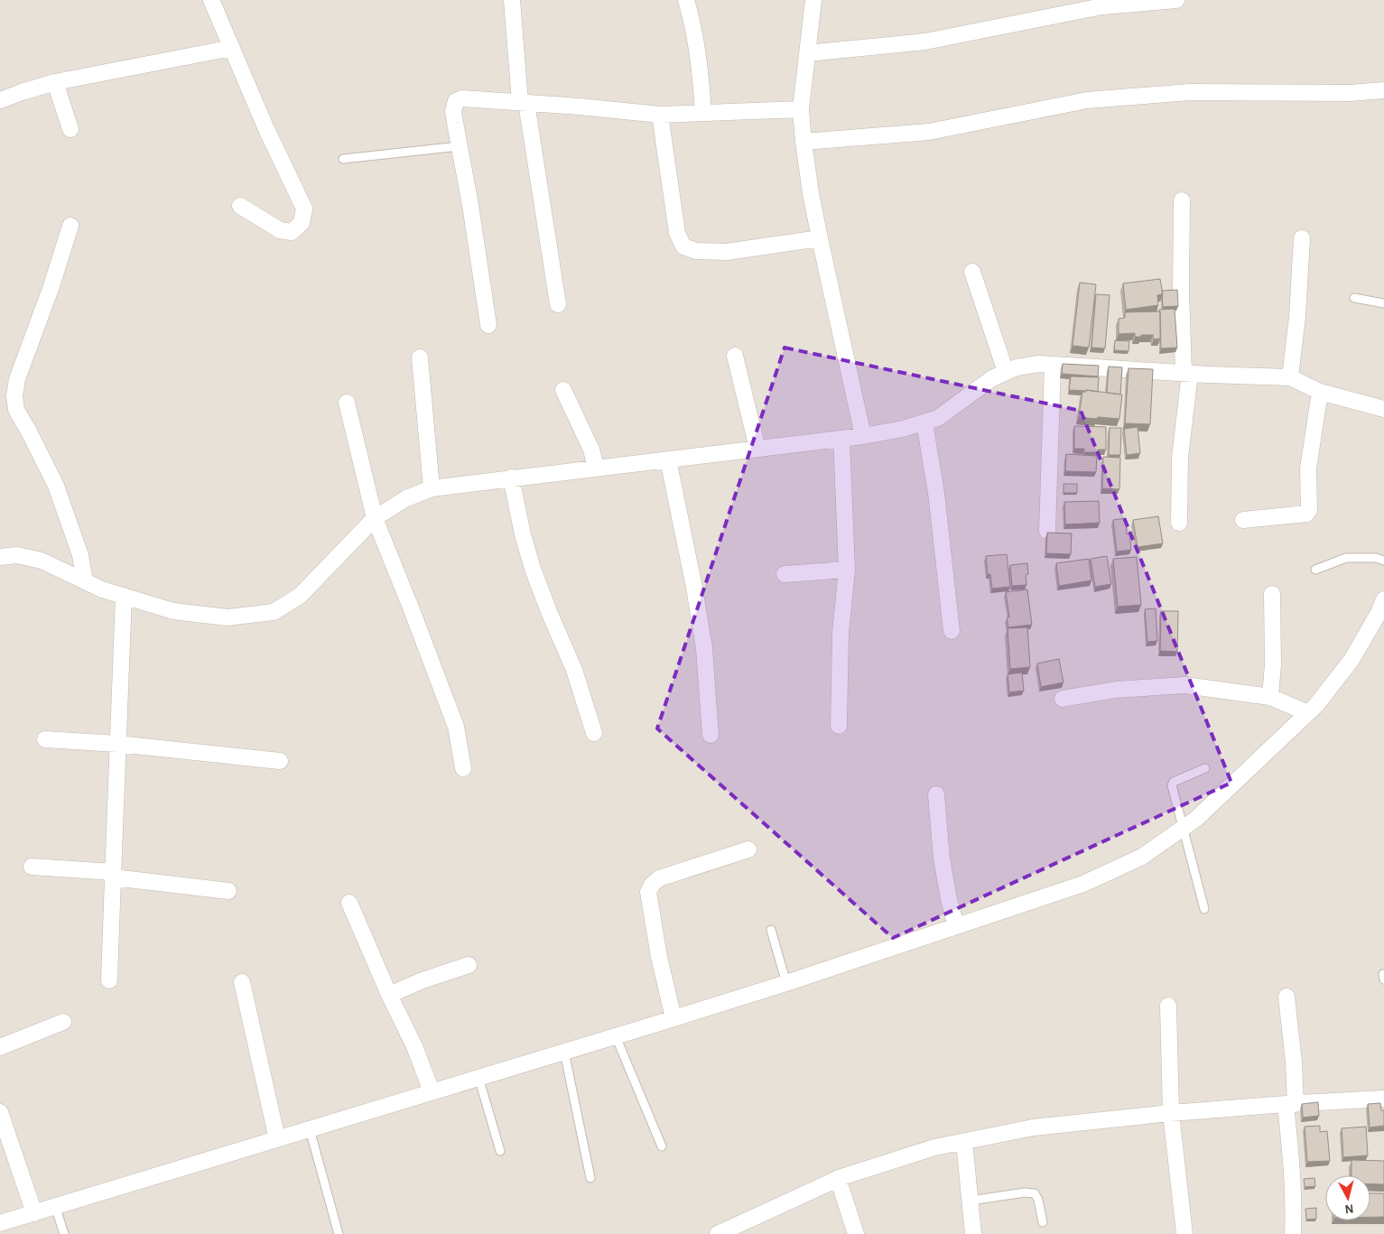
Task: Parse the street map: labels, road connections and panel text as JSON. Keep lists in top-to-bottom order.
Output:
{
  "north": "bottom"
}
